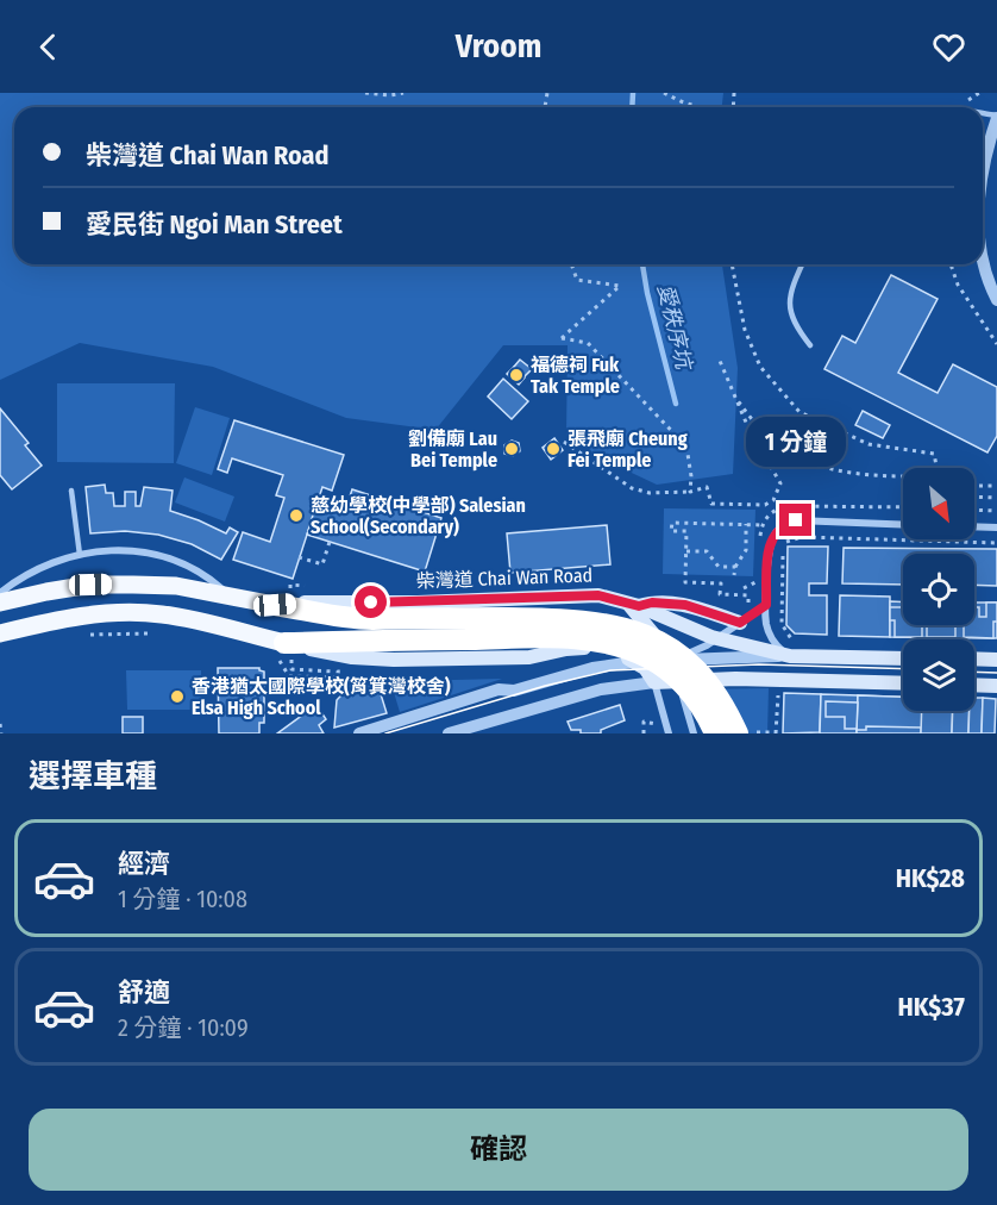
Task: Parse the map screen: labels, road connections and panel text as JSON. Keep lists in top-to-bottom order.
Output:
{
  "streets": {
    "main road": ["柴灣道 Chai Wan Road"]
  },
  "water": ["愛秩序坑"],
  "places": [
    "福德祠 Fuk Tak Temple",
    "劉備廟 Lau Bei Temple",
    "張飛廟 Cheung Fei Temple",
    "慈幼學校(中學部) Salesian School(Secondary)",
    "香港猶太國際學校(筲箕灣校舍) Elsa High School"
  ],
  "north": "bottom right",
  "page": {
    "header": "Vroom",
    "banner": ["柴灣道 Chai Wan Road", "愛民街 Ngoi Man Street"],
    "bubble": "1 分鐘",
    "heading": "選擇車種",
    "list": [
      {
        "name": "經濟",
        "note": "1 分鐘 · 10:08",
        "value": "HK$28"
      },
      {
        "name": "舒適",
        "note": "2 分鐘 · 10:09",
        "value": "HK$37"
      }
    ],
    "buttons": "確認"
  }
}
